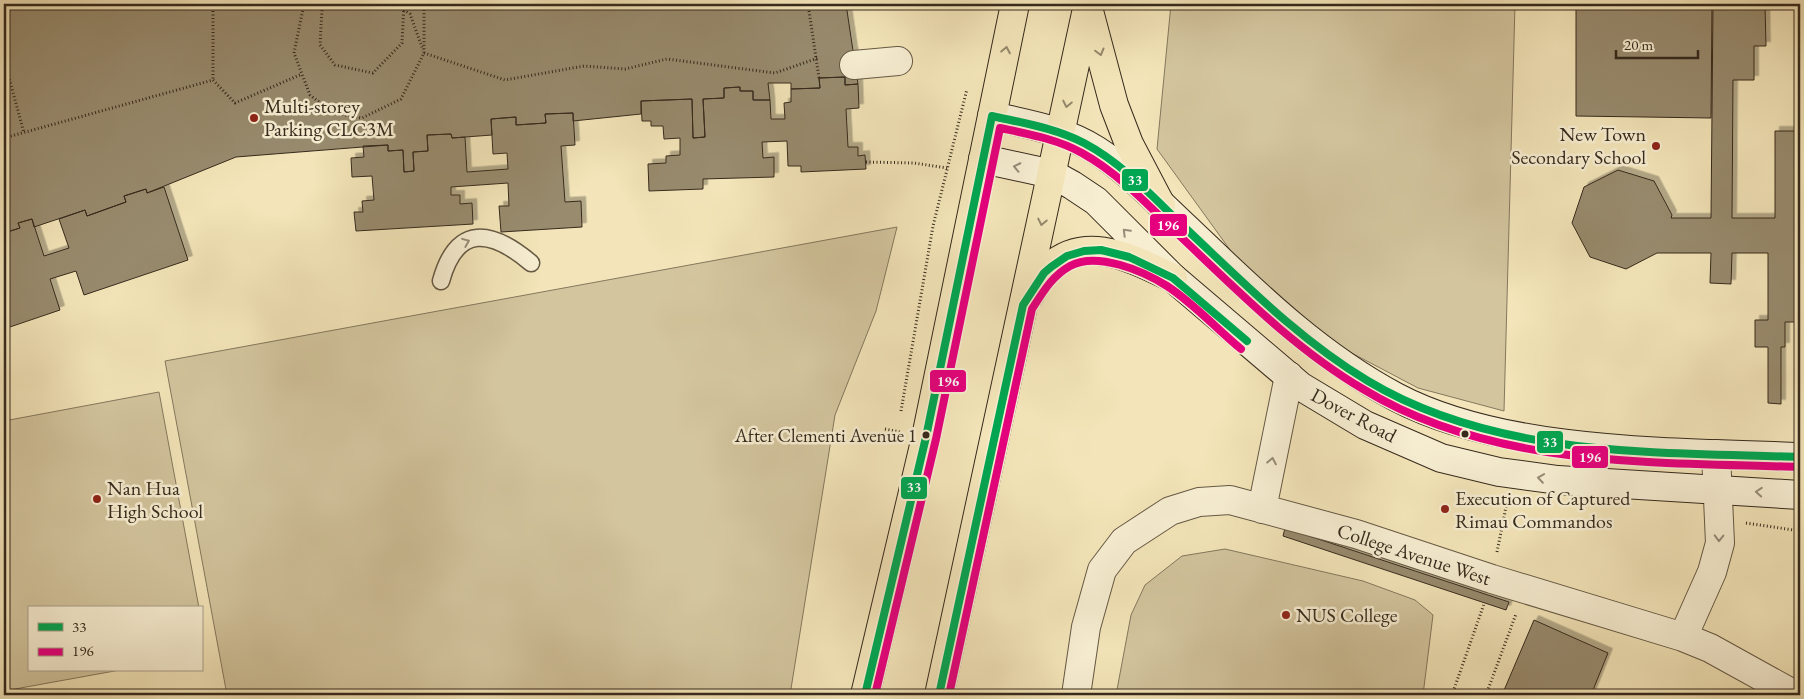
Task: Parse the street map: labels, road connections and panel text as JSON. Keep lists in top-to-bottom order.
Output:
{
  "streets": {
    "street": ["Dover Road", "College Avenue West"]
  },
  "places": [
    "Multi-storey Parking CLC3M",
    "New Town Secondary School",
    "After Clementi Avenue 1",
    "Nan Hua High School",
    "Execution of Captured Rimau Commandos",
    "NUS College"
  ],
  "lines": ["transit line 33", "transit line 196"],
  "legend": ["33", "196"],
  "scale_bar": "20 m"
}
